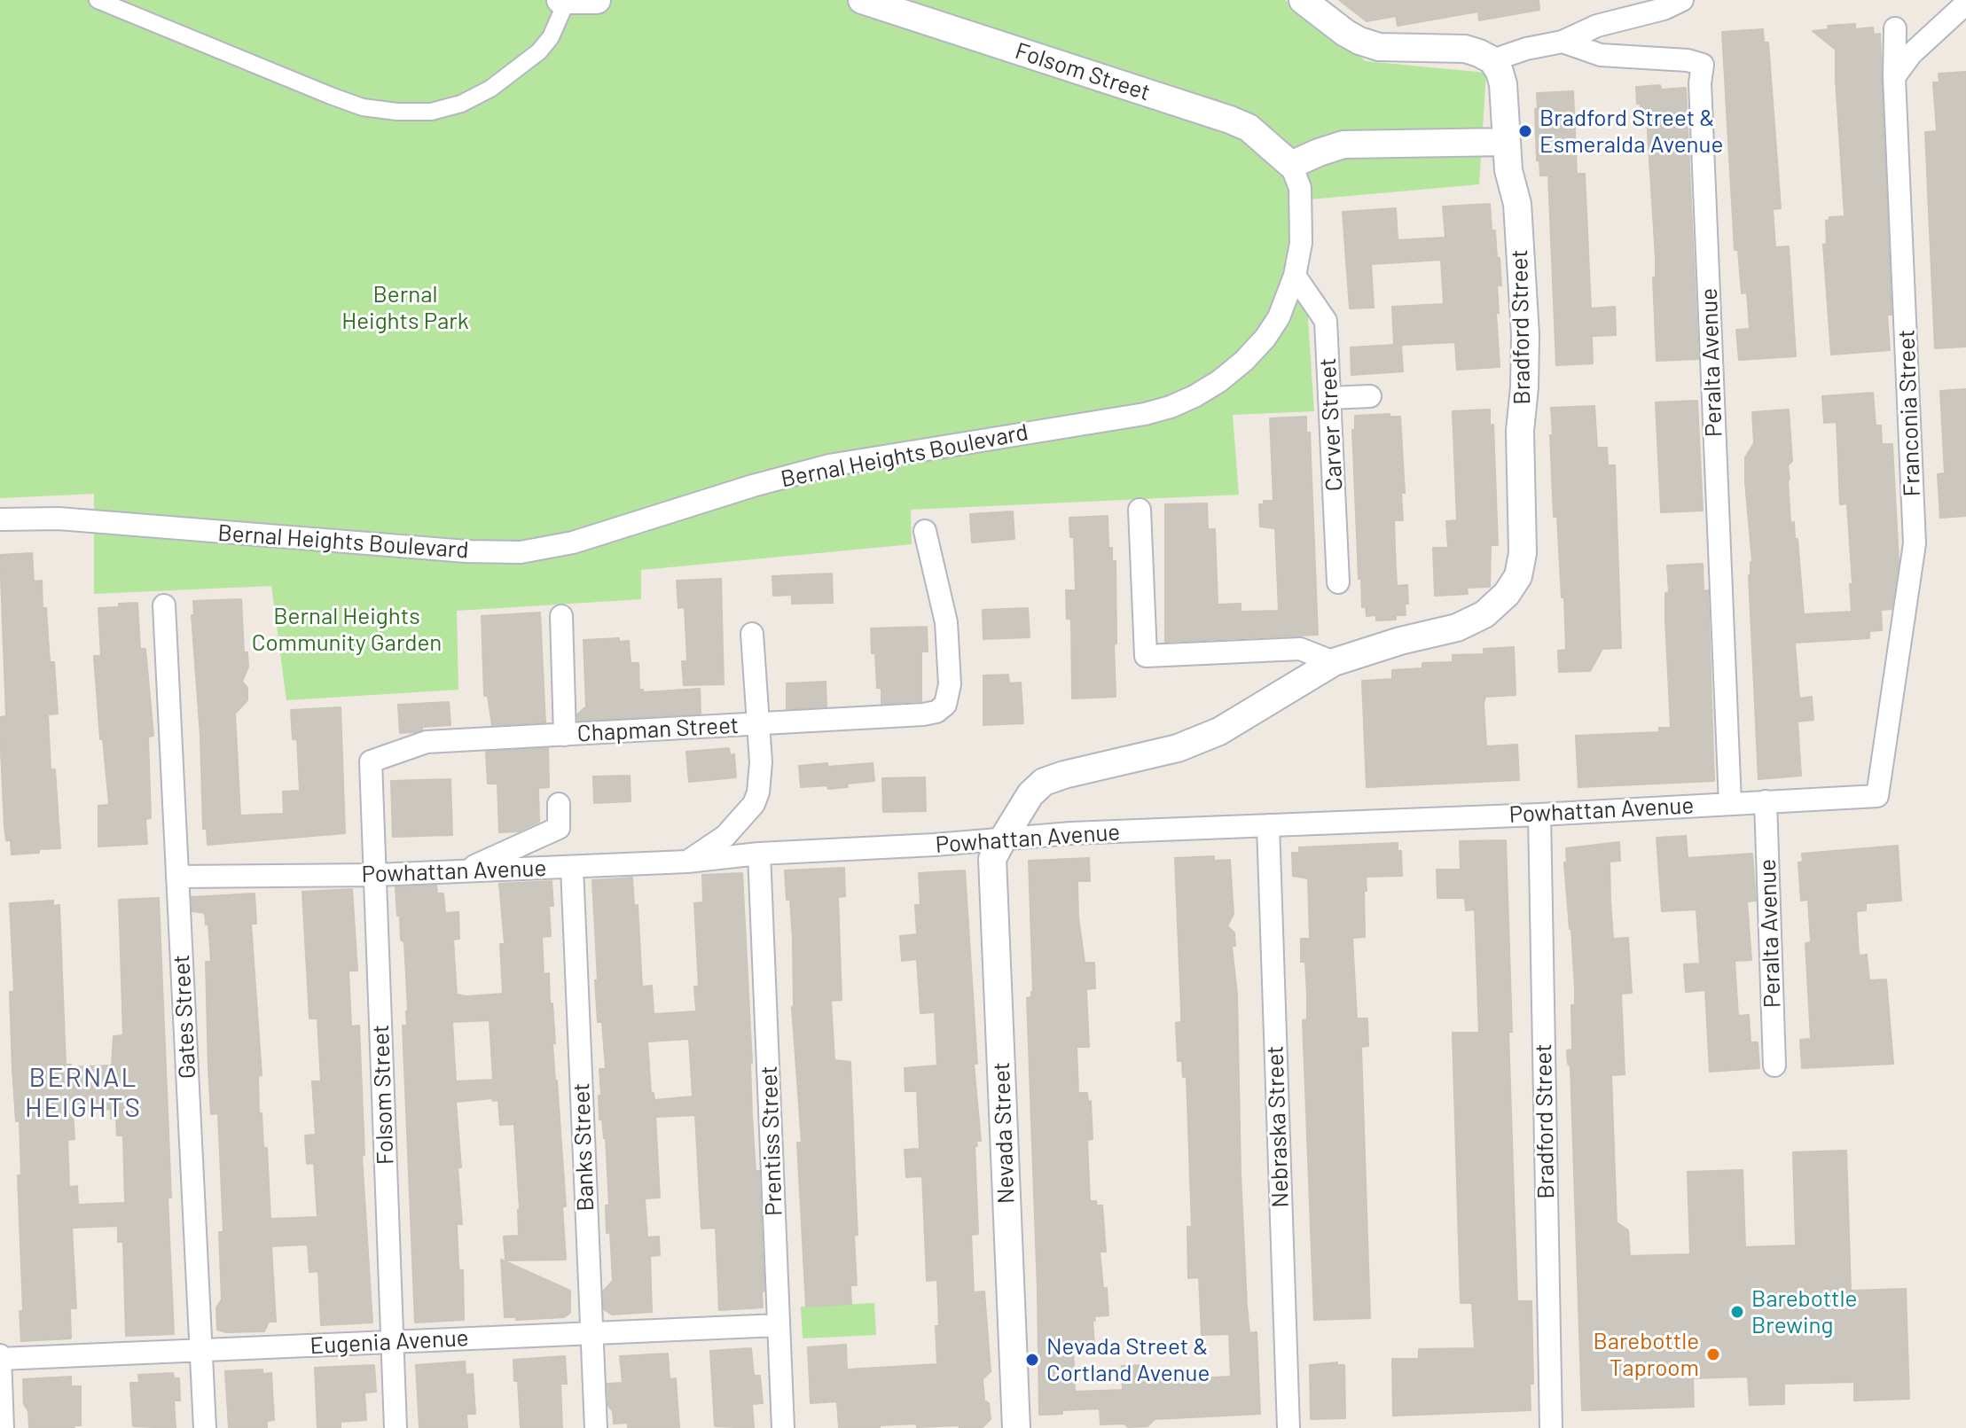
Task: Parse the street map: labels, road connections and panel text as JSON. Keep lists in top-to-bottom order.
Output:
{
  "streets": {
    "street": [
      "Folsom Street",
      "Bradford Street",
      "Peralta Avenue",
      "Franconia Street",
      "Carver Street",
      "Bernal Heights Boulevard",
      "Chapman Street",
      "Powhattan Avenue",
      "Gates Street",
      "Nebraska Street",
      "Nevada Street",
      "Prentiss Street",
      "Banks Street",
      "Eugenia Avenue"
    ]
  },
  "crossings": [
    ["Folsom Street", "Bernal Heights Boulevard"],
    ["Folsom Street", "Chapman Street"],
    ["Folsom Street", "Powhattan Avenue"],
    ["Folsom Street", "Eugenia Avenue"],
    ["Bradford Street", "Powhattan Avenue"],
    ["Peralta Avenue", "Powhattan Avenue"],
    ["Franconia Street", "Powhattan Avenue"],
    ["Carver Street", "Bernal Heights Boulevard"],
    ["Powhattan Avenue", "Gates Street"],
    ["Powhattan Avenue", "Nebraska Street"],
    ["Powhattan Avenue", "Nevada Street"],
    ["Powhattan Avenue", "Prentiss Street"],
    ["Powhattan Avenue", "Banks Street"],
    ["Gates Street", "Eugenia Avenue"],
    ["Prentiss Street", "Eugenia Avenue"],
    ["Banks Street", "Eugenia Avenue"]
  ],
  "districts": ["BERNAL HEIGHTS"],
  "parks": ["Bernal Heights Park", "Bernal Heights Community Garden"],
  "places": [
    "Bradford Street & Esmeralda Avenue",
    "Barebottle Brewing",
    "Barebottle Taproom",
    "Nevada Street & Cortland Avenue"
  ]
}
